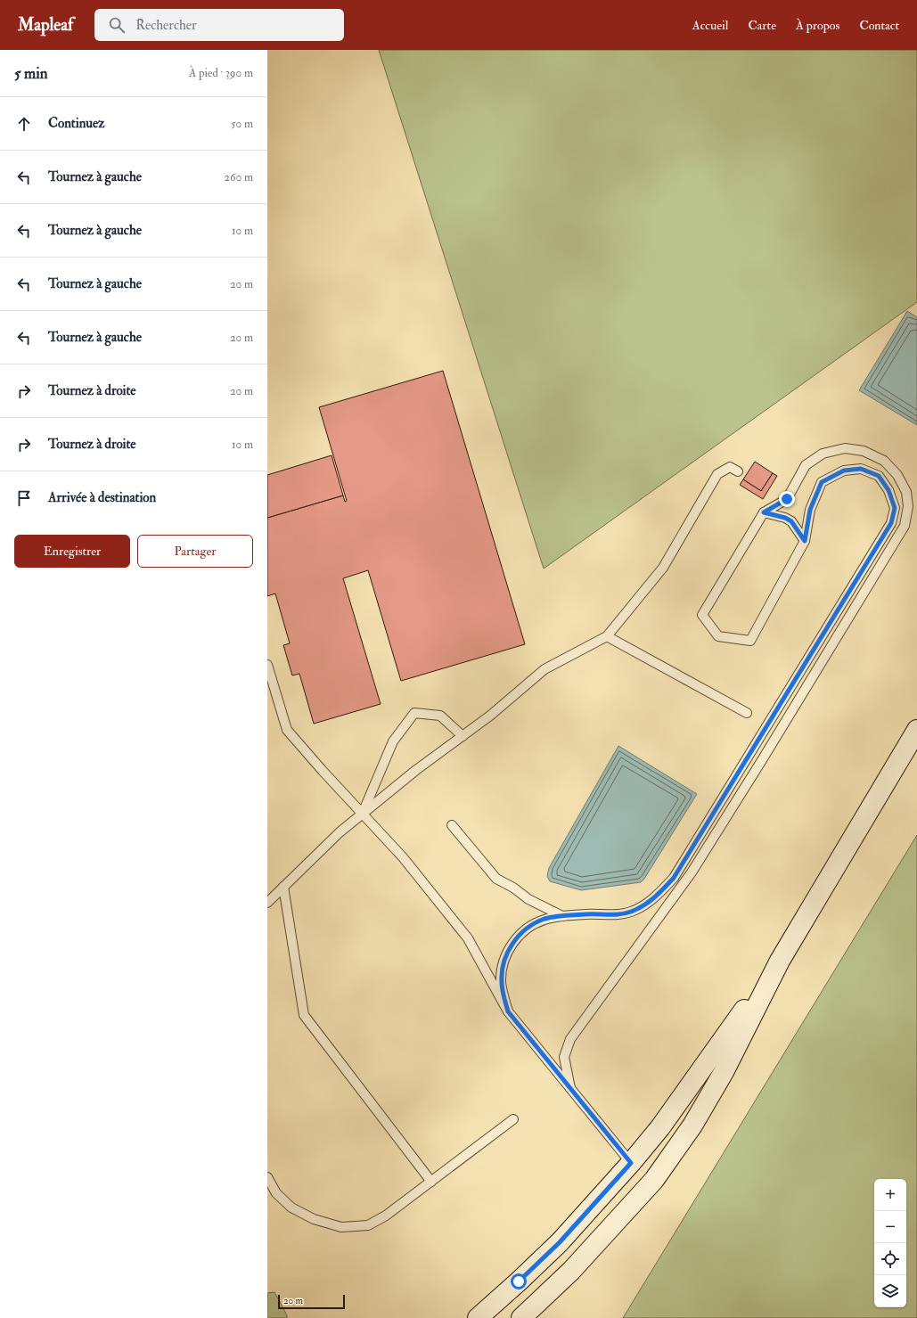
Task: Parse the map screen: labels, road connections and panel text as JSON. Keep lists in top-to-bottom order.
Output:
{
  "scale_bar": "20 m",
  "page": {
    "header": "Mapleaf",
    "search": "Rechercher",
    "nav": [
      "Accueil",
      "Carte",
      "À propos",
      "Contact"
    ],
    "heading": ["5 min", "À pied · 390 m"],
    "list": [
      ["Continuez", "50 m"],
      ["Tournez à gauche", "260 m"],
      ["Tournez à gauche", "10 m"],
      ["Tournez à gauche", "20 m"],
      ["Tournez à gauche", "20 m"],
      ["Tournez à droite", "20 m"],
      ["Tournez à droite", "10 m"],
      "Arrivée à destination"
    ],
    "buttons": ["Enregistrer", "Partager"],
    "map_buttons": ["+", "−"],
    "scale": "20 m"
  }
}
